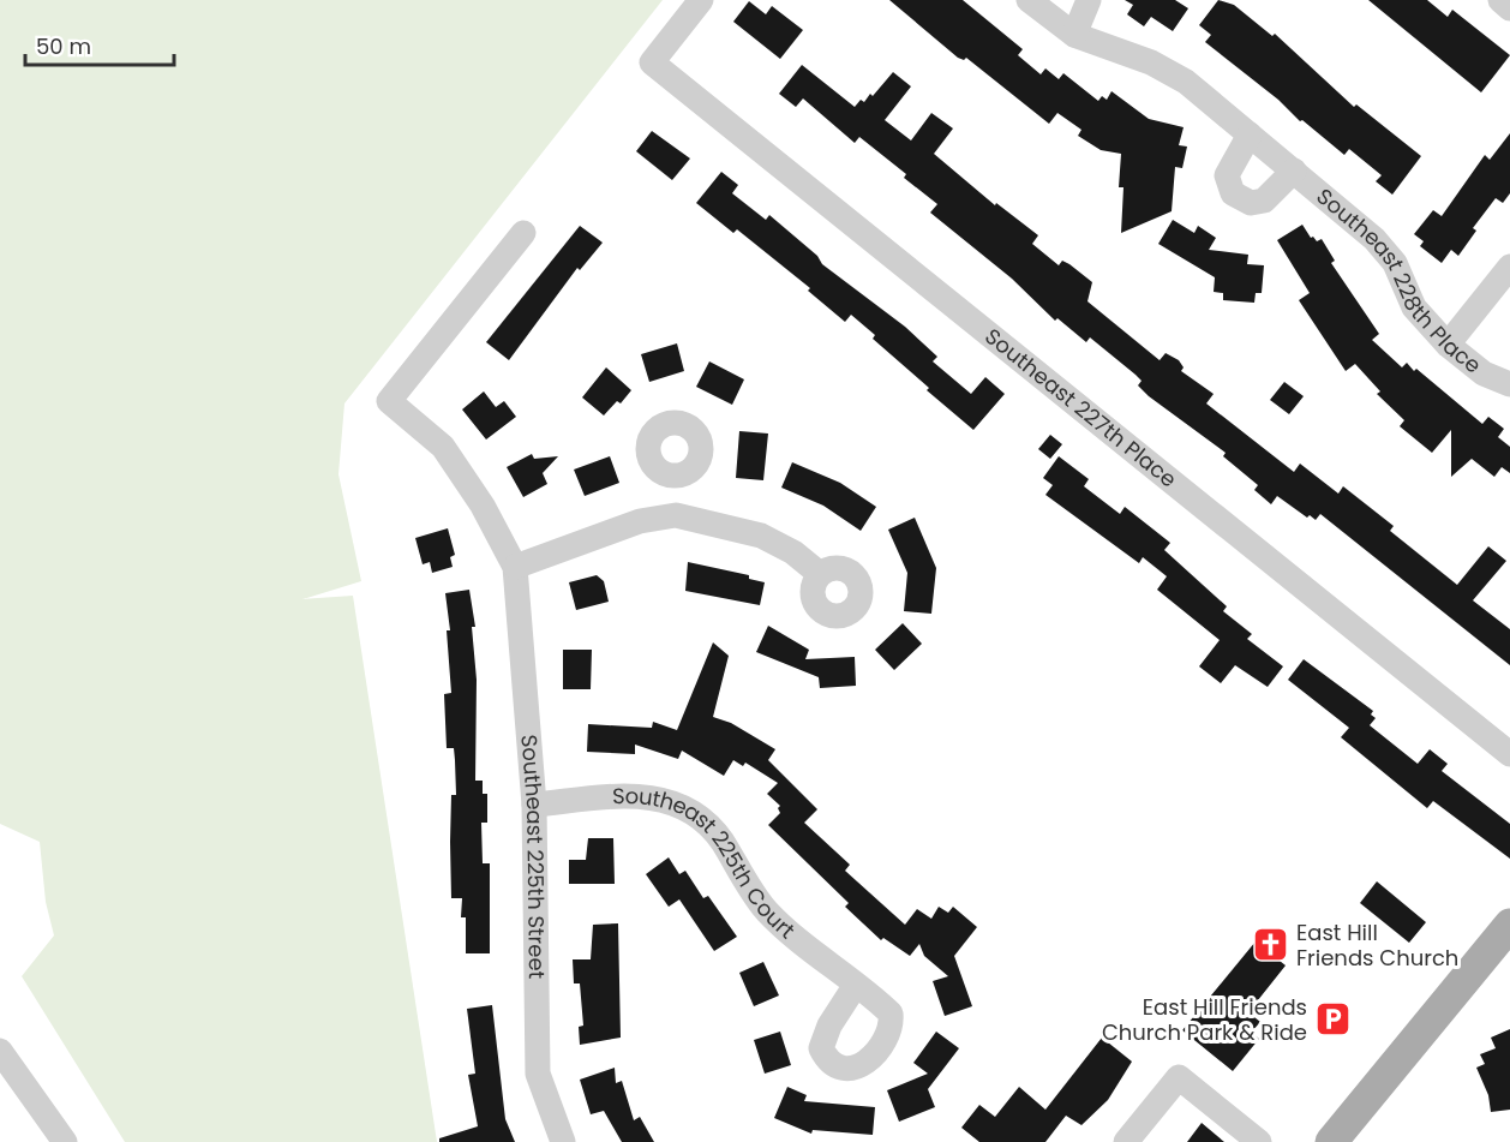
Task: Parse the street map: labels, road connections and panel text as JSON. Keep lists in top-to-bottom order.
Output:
{
  "streets": {
    "street": [
      "Southeast 228th Place",
      "Southeast 227th Place",
      "Southeast 225th Street",
      "Southeast 225th Court"
    ]
  },
  "crossings": [
    ["Southeast 225th Street", "Southeast 225th Court"]
  ],
  "places": {
    "church": ["East Hill Friends Church"],
    "parking": ["East Hill Friends Church Park & Ride"]
  },
  "scale_bar": "50 m"
}
